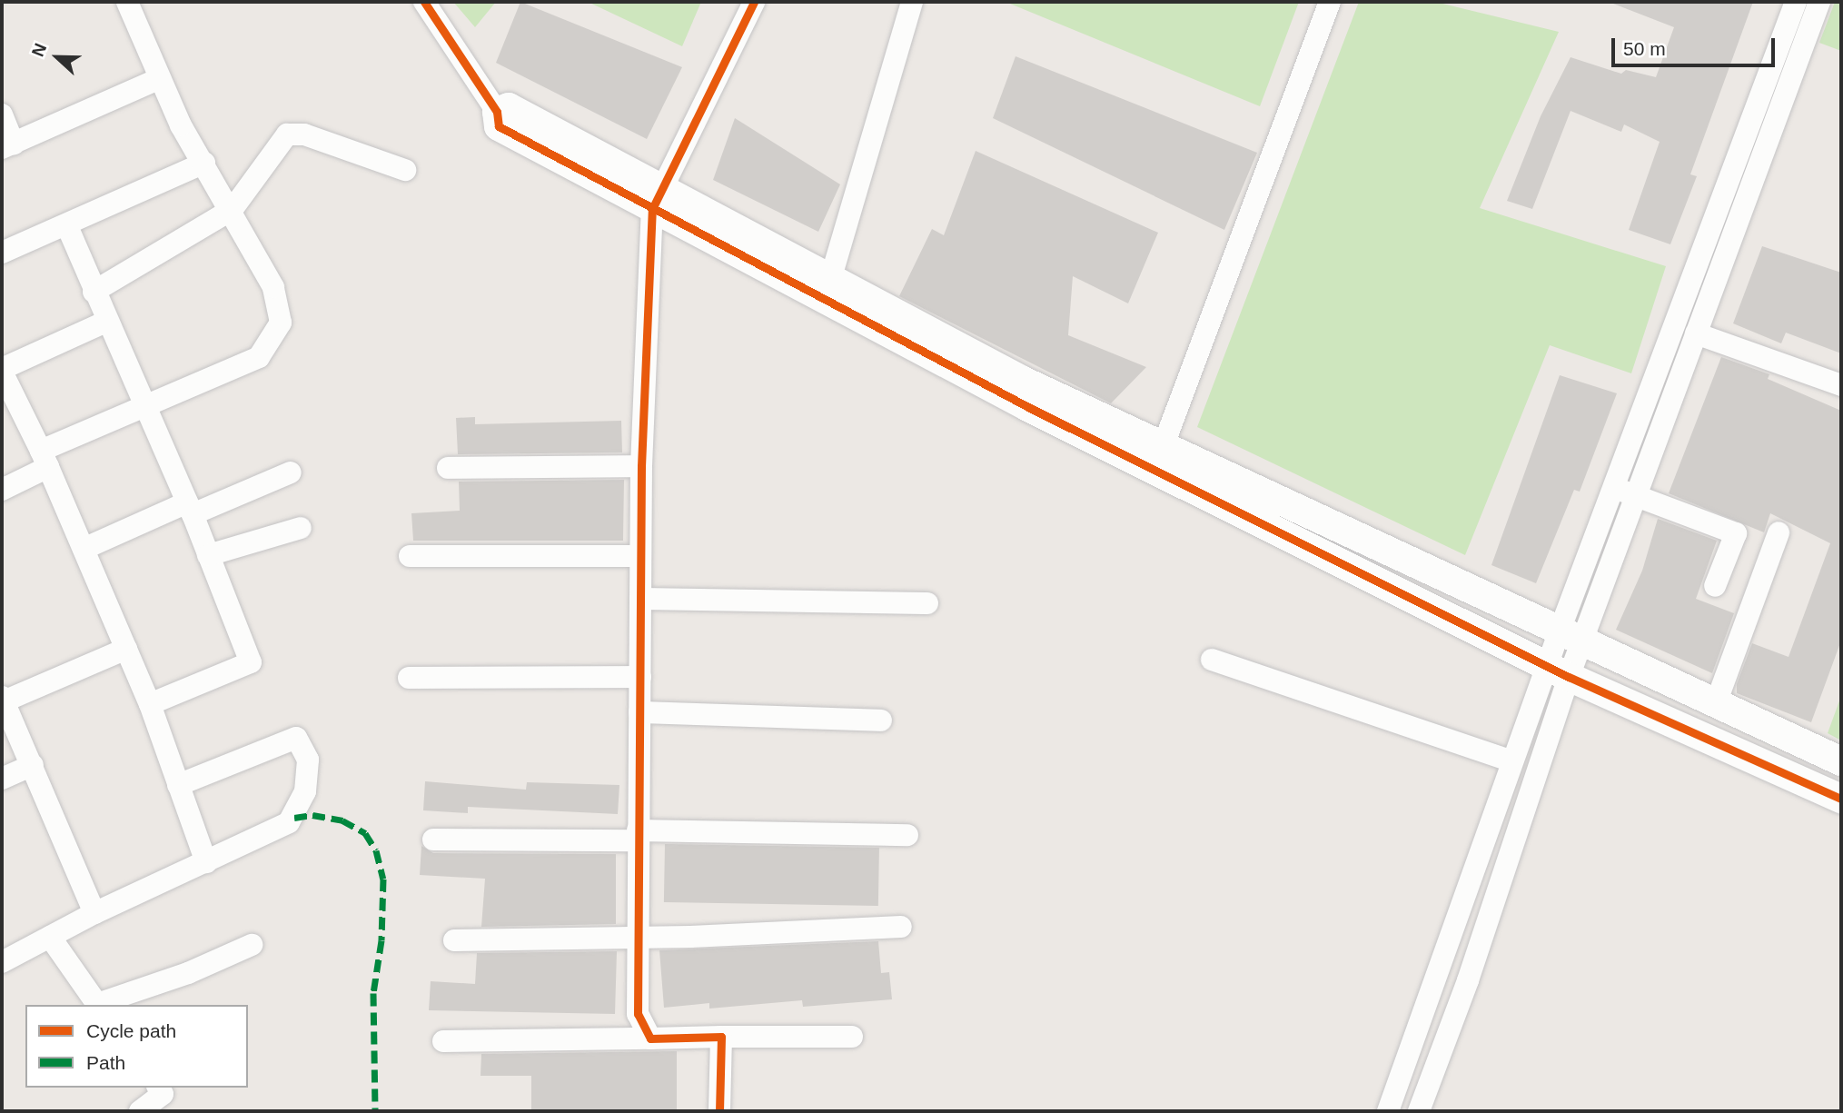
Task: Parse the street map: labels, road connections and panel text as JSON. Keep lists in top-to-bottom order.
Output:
{
  "legend": ["Cycle path", "Path"],
  "scale_bar": "50 m",
  "north": "left"
}
